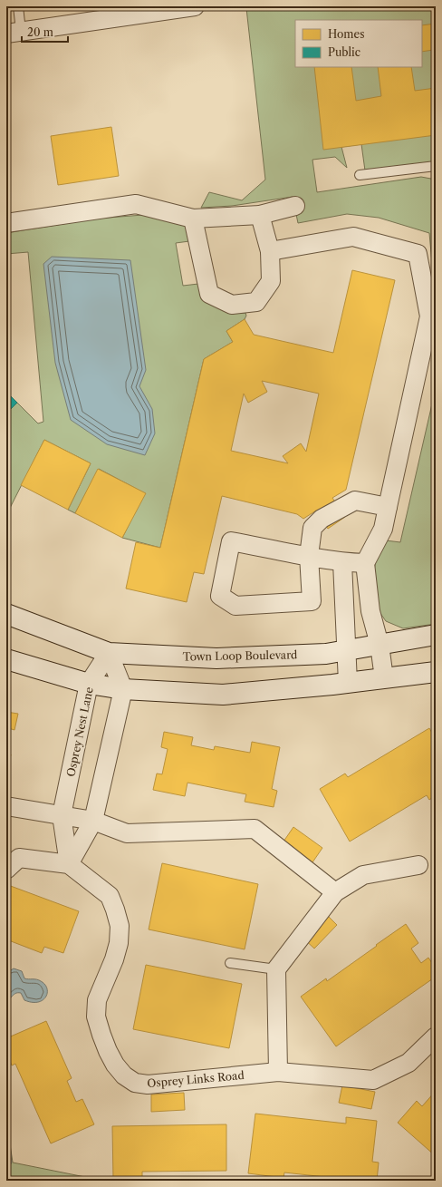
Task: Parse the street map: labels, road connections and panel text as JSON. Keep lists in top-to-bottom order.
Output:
{
  "streets": {
    "street": ["Town Loop Boulevard", "Osprey Nest Lane", "Osprey Links Road"]
  },
  "crossings": [
    ["Town Loop Boulevard", "Osprey Nest Lane"],
    ["Osprey Nest Lane", "Osprey Links Road"]
  ],
  "legend": ["Homes", "Public"],
  "scale_bar": "20 m"
}
